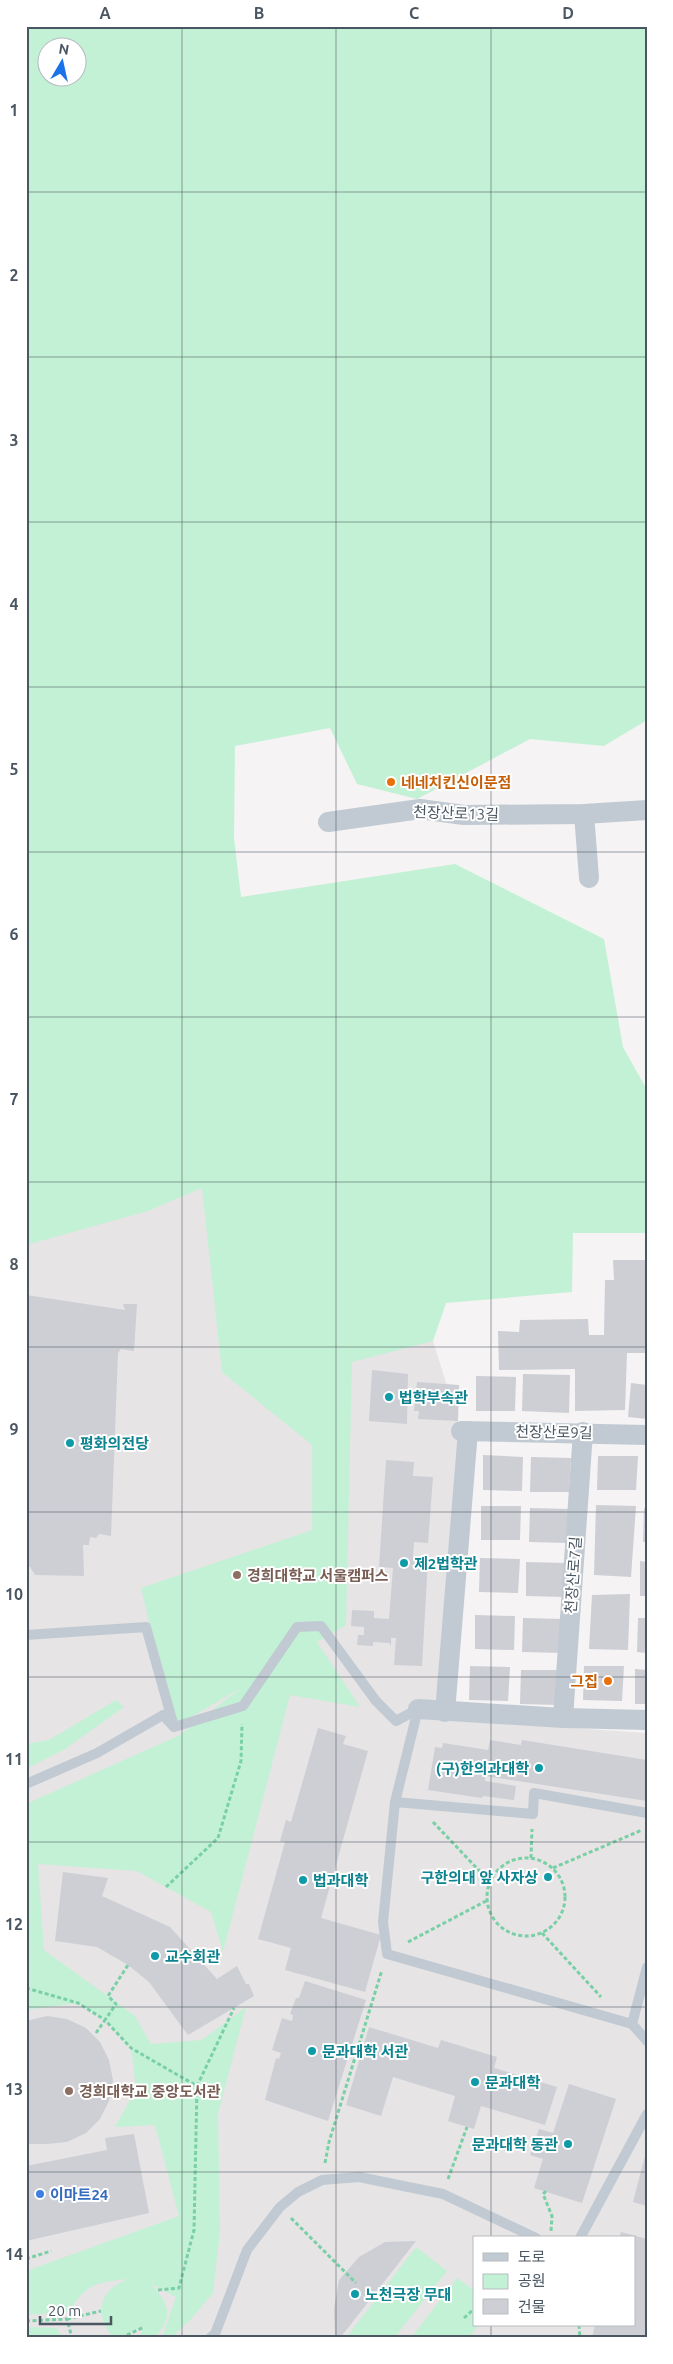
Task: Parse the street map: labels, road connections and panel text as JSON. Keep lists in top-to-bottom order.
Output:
{
  "streets": {
    "street": ["천장산로13길", "천장산로9길", "천장산로7길"]
  },
  "crossings": [
    ["천장산로9길", "천장산로7길"]
  ],
  "places": [
    "네네치킨신이문점",
    "법학부속관",
    "평화의전당",
    "제2법학관",
    "경희대학교 서울캠퍼스",
    "그집",
    "(구)한의과대학",
    "구한의대 앞 사자상",
    "법과대학",
    "교수회관",
    "문과대학 서관",
    "문과대학",
    "경희대학교 중앙도서관",
    "문과대학 동관",
    "이마트24",
    "노천극장 무대"
  ],
  "legend": ["도로", "공원", "건물"],
  "scale_bar": "20 m",
  "north": "top",
  "grid": {
    "columns": [
      "A",
      "B",
      "C",
      "D"
    ],
    "rows": [
      "1",
      "2",
      "3",
      "4",
      "5",
      "6",
      "7",
      "8",
      "9",
      "10",
      "11",
      "12",
      "13",
      "14"
    ]
  }
}
